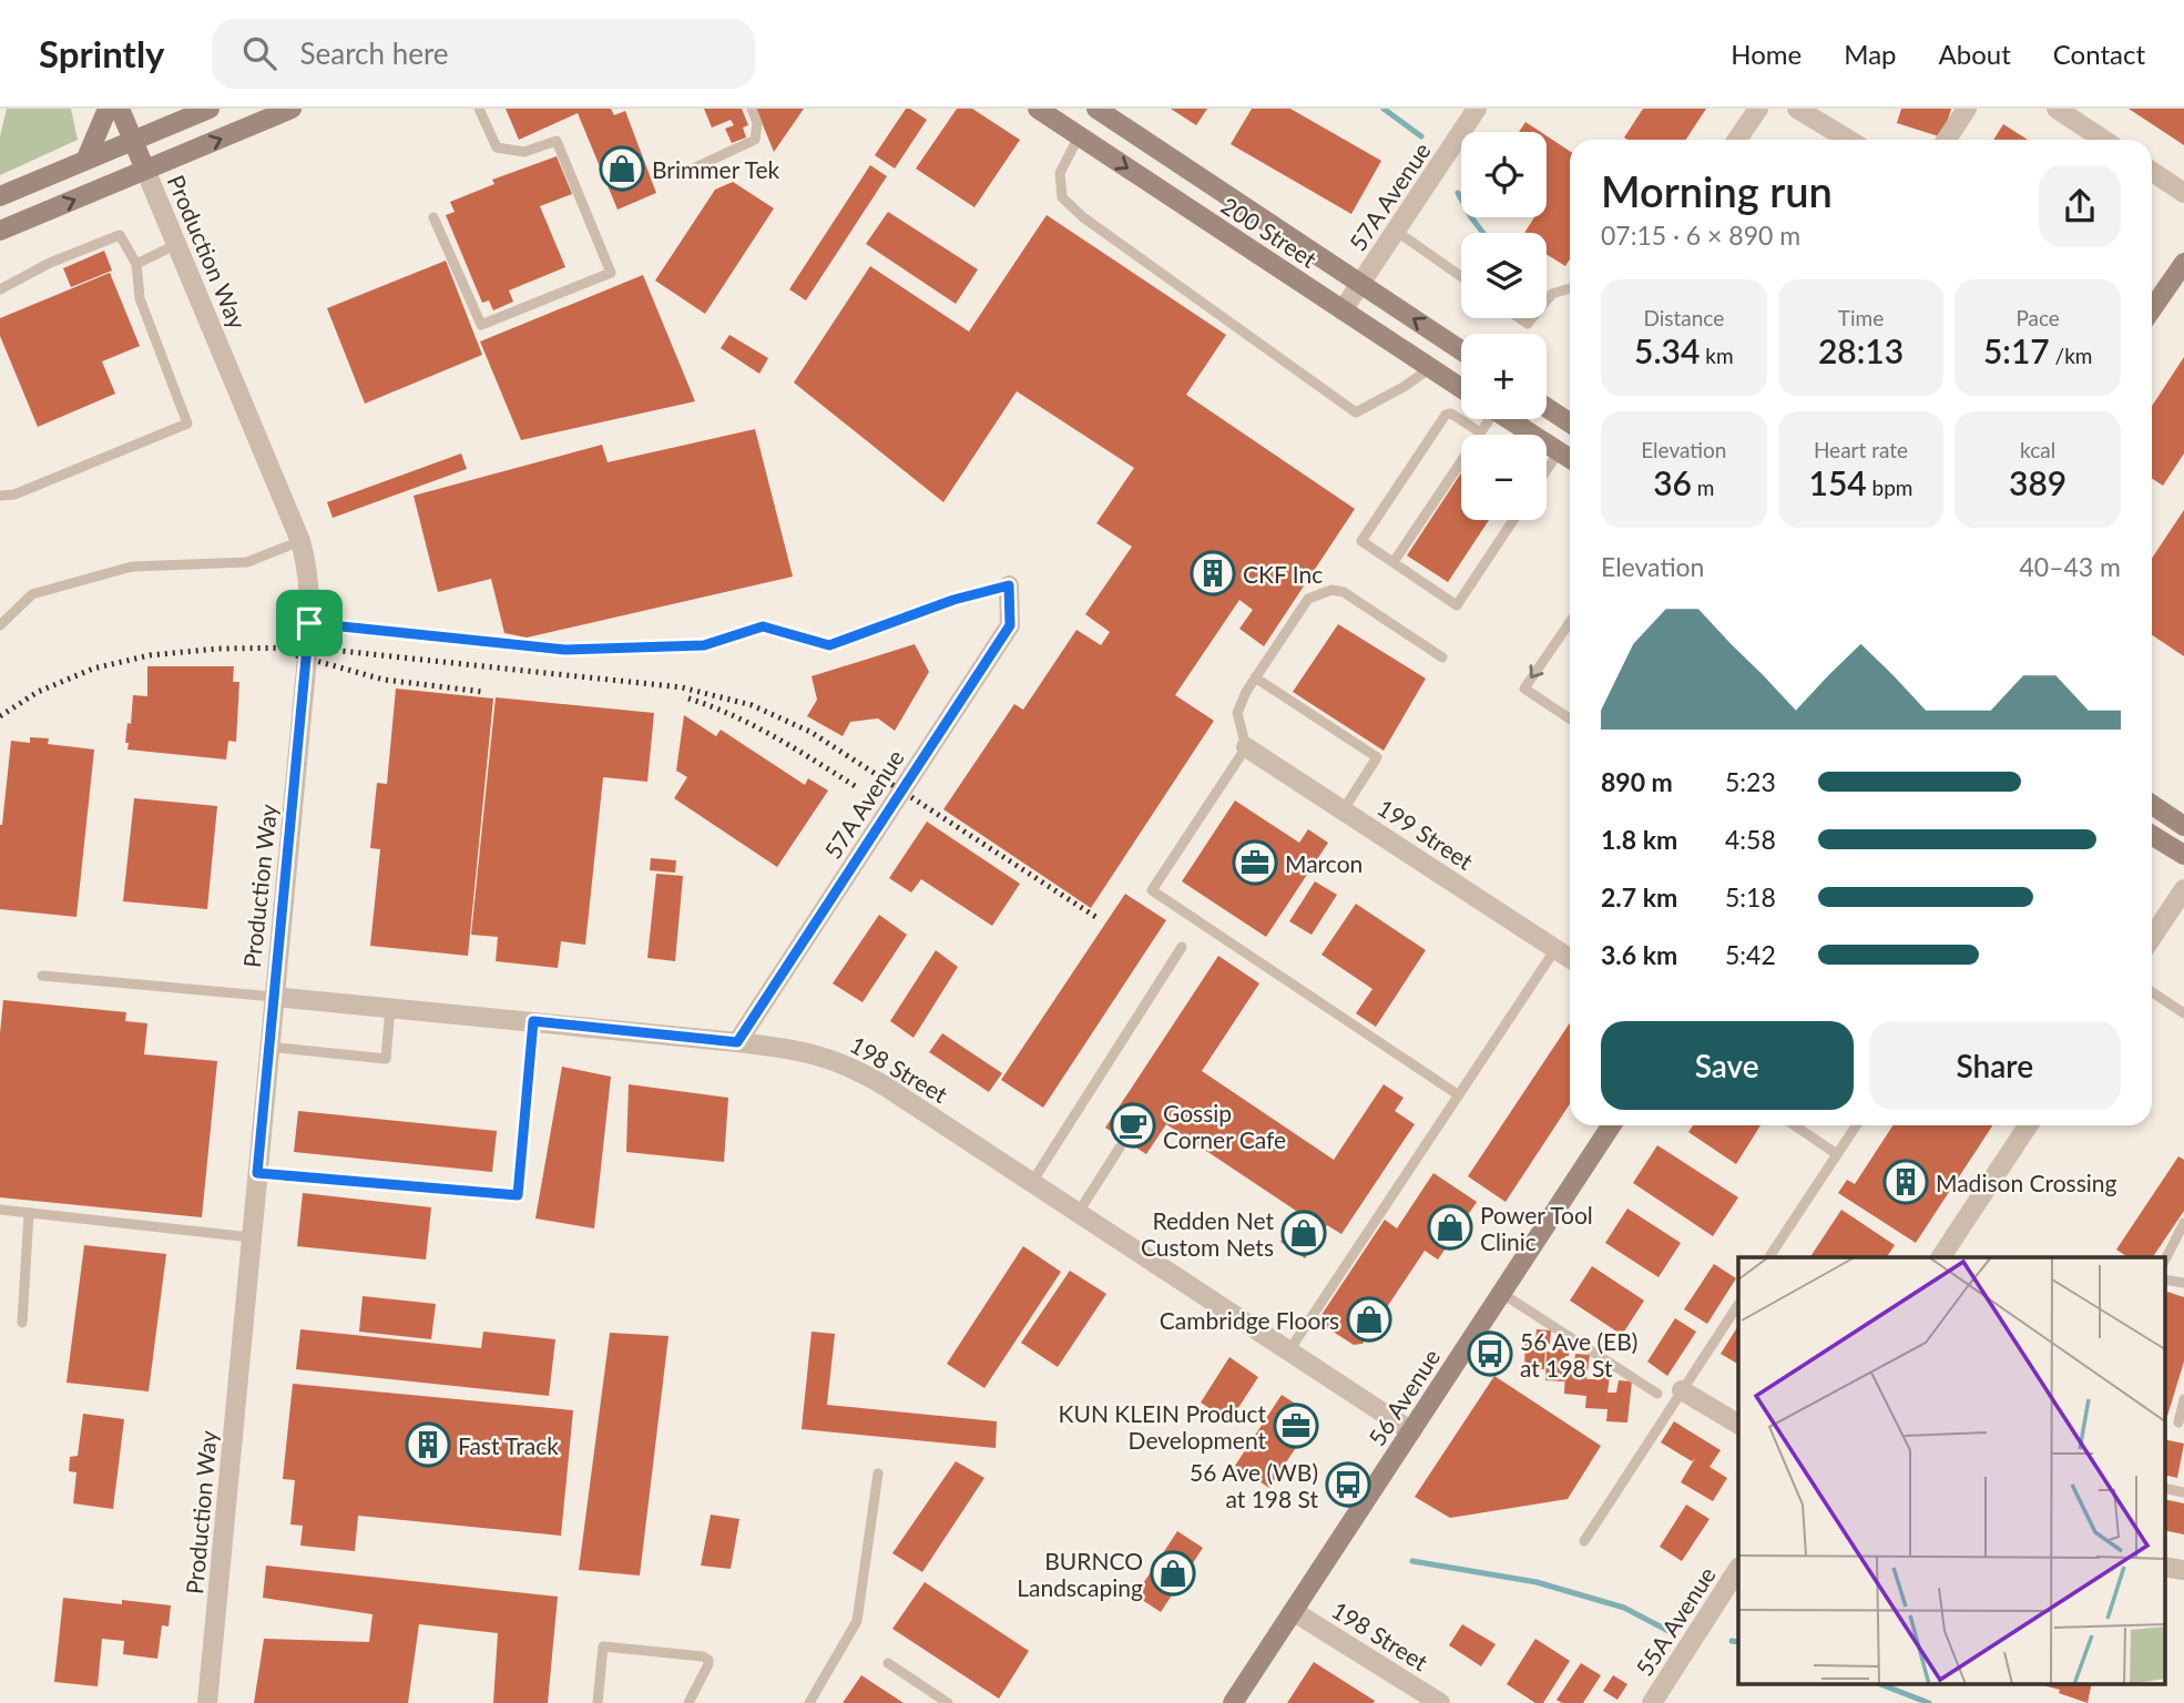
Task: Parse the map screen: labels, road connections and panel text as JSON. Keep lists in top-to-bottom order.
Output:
{
  "streets": {
    "main road": ["200 Street", "Production Way", "56 Avenue"],
    "street": [
      "57A Avenue",
      "199 Street",
      "198 Street",
      "55A Avenue"
    ]
  },
  "crossings": [
    ["57A Avenue", "200 Street"],
    ["57A Avenue", "198 Street"],
    ["Production Way", "198 Street"],
    ["198 Street", "56 Avenue"]
  ],
  "places": {
    "shop": [
      "Brimmer Tek",
      "Power Tool Clinic",
      "Redden Net Custom Nets",
      "Cambridge Floors",
      "BURNCO Landscaping"
    ],
    "building": ["CKF Inc", "Madison Crossing", "Fast Track"],
    "office": ["Marcon", "KUN KLEIN Product Development"],
    "cafe": ["Gossip Corner Cafe"],
    "bus stop": ["56 Ave (EB) at 198 St", "56 Ave (WB) at 198 St"]
  },
  "page": {
    "header": "Sprintly",
    "search": "Search here",
    "nav": [
      "Home",
      "Map",
      "About",
      "Contact"
    ],
    "map_buttons": ["+", "−"],
    "heading": ["Morning run", "07:15 · 6 × 890 m"],
    "stats": [
      ["Distance", "5.34 km"],
      ["Time", "28:13"],
      ["Pace", "5:17 /km"],
      ["Elevation", "36 m"],
      ["Heart rate", "154 bpm"],
      ["kcal", "389"]
    ],
    "chart": ["Elevation", "40–43 m"],
    "list": [
      {
        "name": "890 m",
        "note": "5:23"
      },
      {
        "name": "1.8 km",
        "note": "4:58"
      },
      {
        "name": "2.7 km",
        "note": "5:18"
      },
      {
        "name": "3.6 km",
        "note": "5:42"
      }
    ],
    "buttons": ["Save", "Share"]
  }
}
